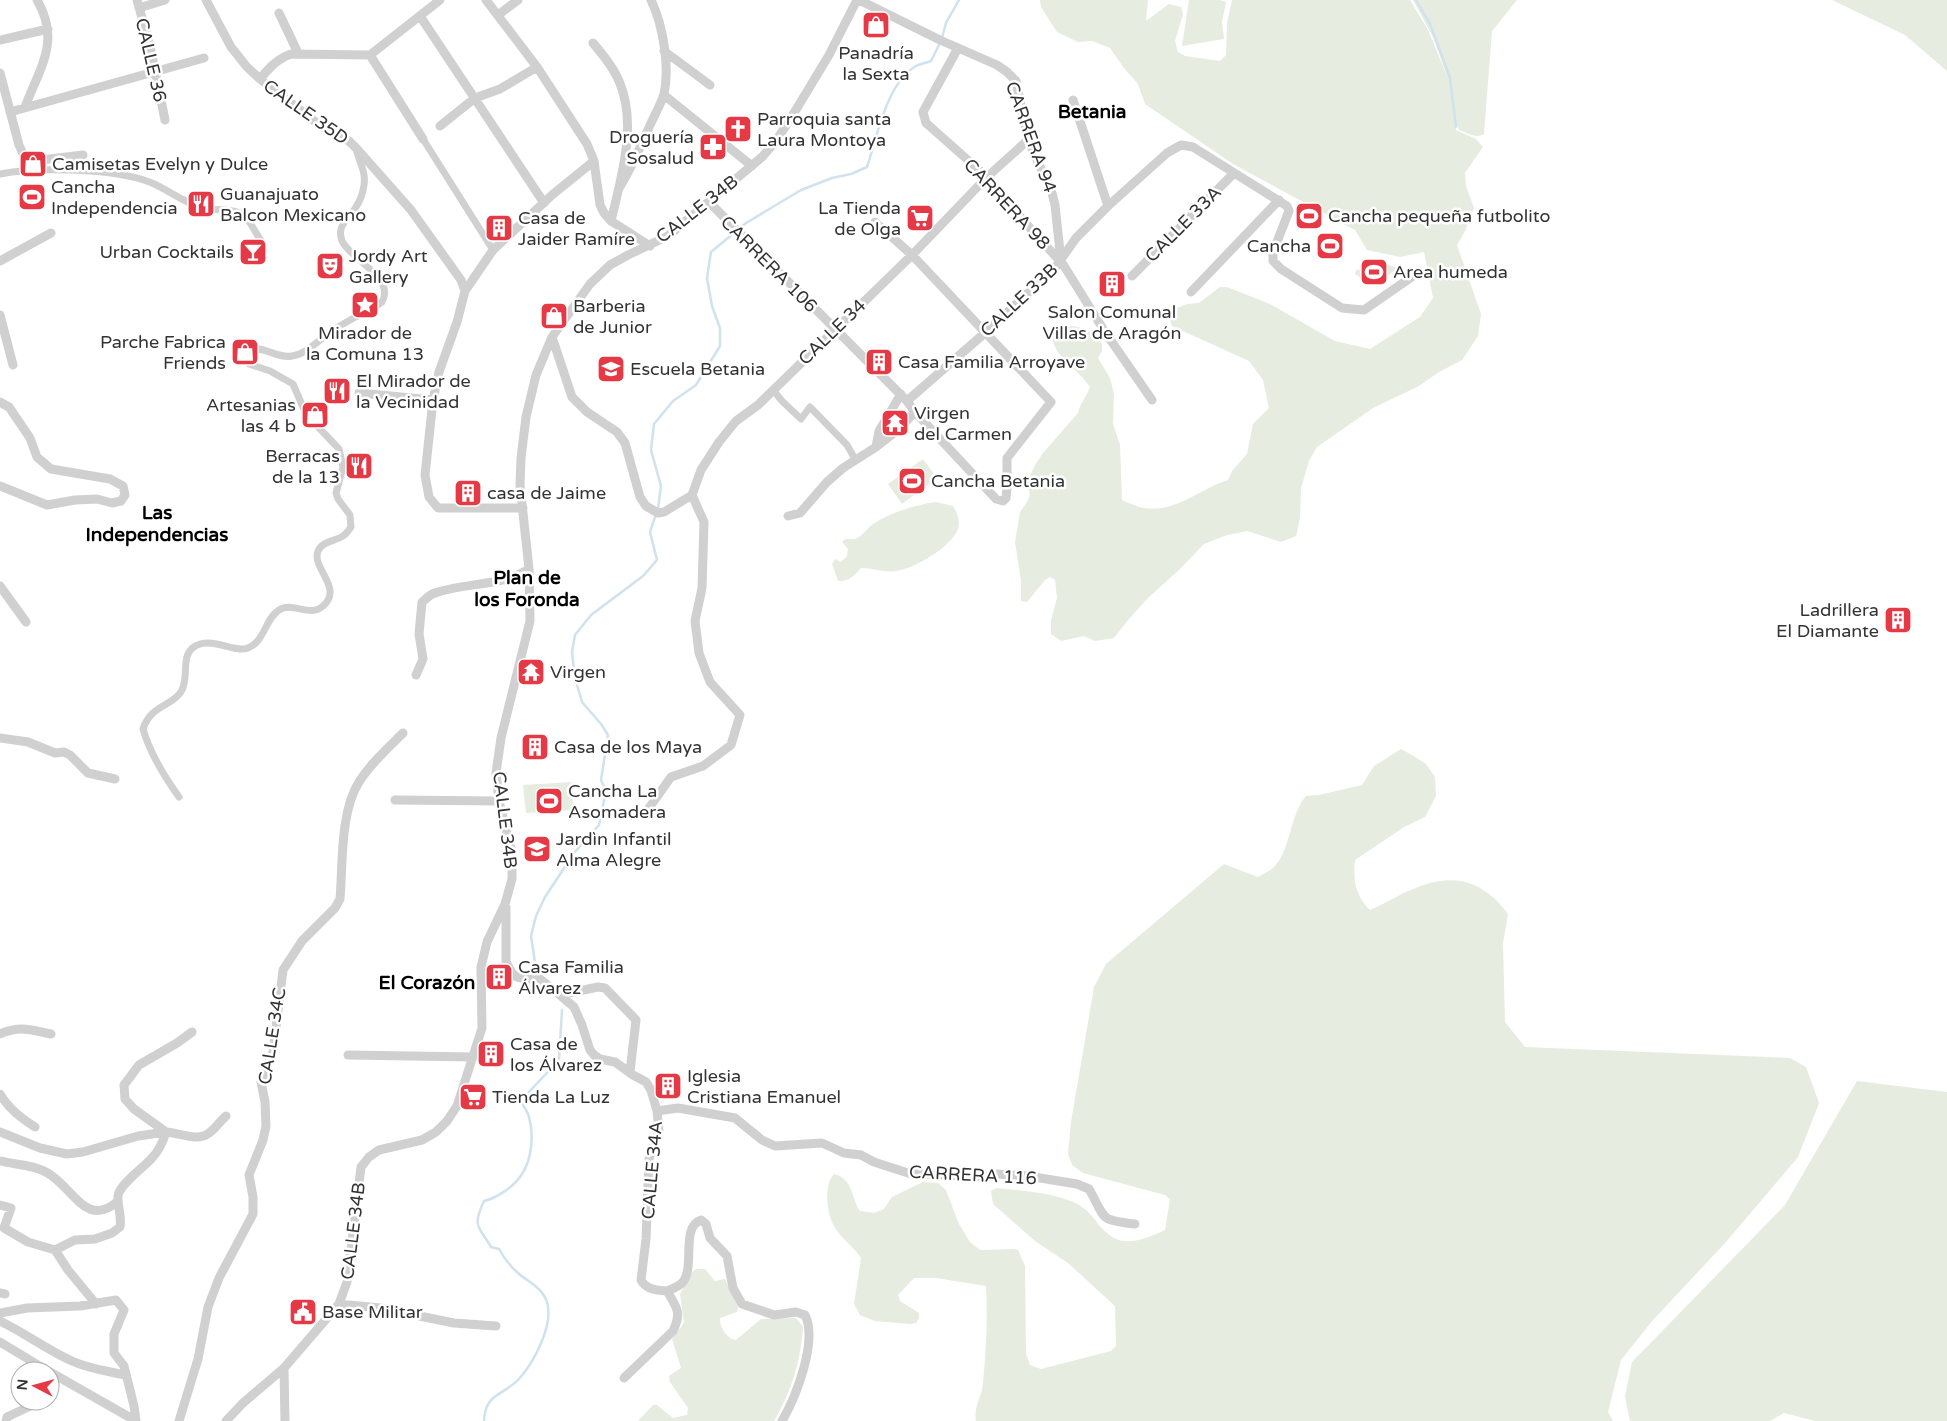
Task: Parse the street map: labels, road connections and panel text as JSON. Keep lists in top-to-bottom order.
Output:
{
  "streets": {
    "street": [
      "CALLE 36",
      "CALLE 35D",
      "CARRERA 94",
      "CARRERA 98",
      "CALLE 34B",
      "CALLE 33A",
      "CARRERA 106",
      "CALLE 33B",
      "CALLE 34",
      "CALLE 34C",
      "CALLE 34A",
      "CARRERA 116"
    ]
  },
  "crossings": [
    ["CARRERA 94", "CARRERA 98"],
    ["CARRERA 94", "CALLE 34B"],
    ["CARRERA 94", "CALLE 33B"],
    ["CARRERA 94", "CALLE 34"],
    ["CARRERA 98", "CALLE 33B"],
    ["CARRERA 98", "CALLE 34"],
    ["CALLE 34B", "CARRERA 106"],
    ["CALLE 34B", "CALLE 34A"],
    ["CALLE 33A", "CALLE 33B"],
    ["CARRERA 106", "CALLE 33B"],
    ["CARRERA 106", "CALLE 34"],
    ["CALLE 34A", "CARRERA 116"]
  ],
  "districts": [
    "Betania",
    "Las Independencias",
    "Plan de los Foronda",
    "El Corazón"
  ],
  "places": {
    "shop": [
      "Panadría la Sexta",
      "Camisetas Evelyn y Dulce",
      "Barberia de Junior",
      "Parche Fabrica Friends",
      "Artesanias las 4 b"
    ],
    "church": ["Parroquia santa Laura Montoya"],
    "pharmacy": ["Droguería Sosalud"],
    "sports": [
      "Cancha Independencia",
      "Cancha pequeña futbolito",
      "Cancha",
      "Area humeda",
      "Cancha Betania",
      "Cancha La Asomadera"
    ],
    "restaurant": ["Guanajuato Balcon Mexicano", "El Mirador de la Vecinidad", "Berracas de la 13"],
    "supermarket": ["La Tienda de Olga", "Tienda La Luz"],
    "building": [
      "Casa de Jaider Ramíre",
      "Salon Comunal Villas de Aragón",
      "Casa Familia Arroyave",
      "casa de Jaime",
      "Ladrillera El Diamante",
      "Casa de los Maya",
      "Casa Familia Álvarez",
      "Casa de los Álvarez",
      "Iglesia Cristiana Emanuel"
    ],
    "bar": ["Urban Cocktails"],
    "theatre": ["Jordy Art Gallery"],
    "place": ["Mirador de la Comuna 13"],
    "school or university": ["Escuela Betania", "Jardìn Infantil Alma Alegre"],
    "temple": ["Virgen del Carmen", "Virgen"],
    "public building": ["Base Militar"]
  },
  "north": "left"
}
